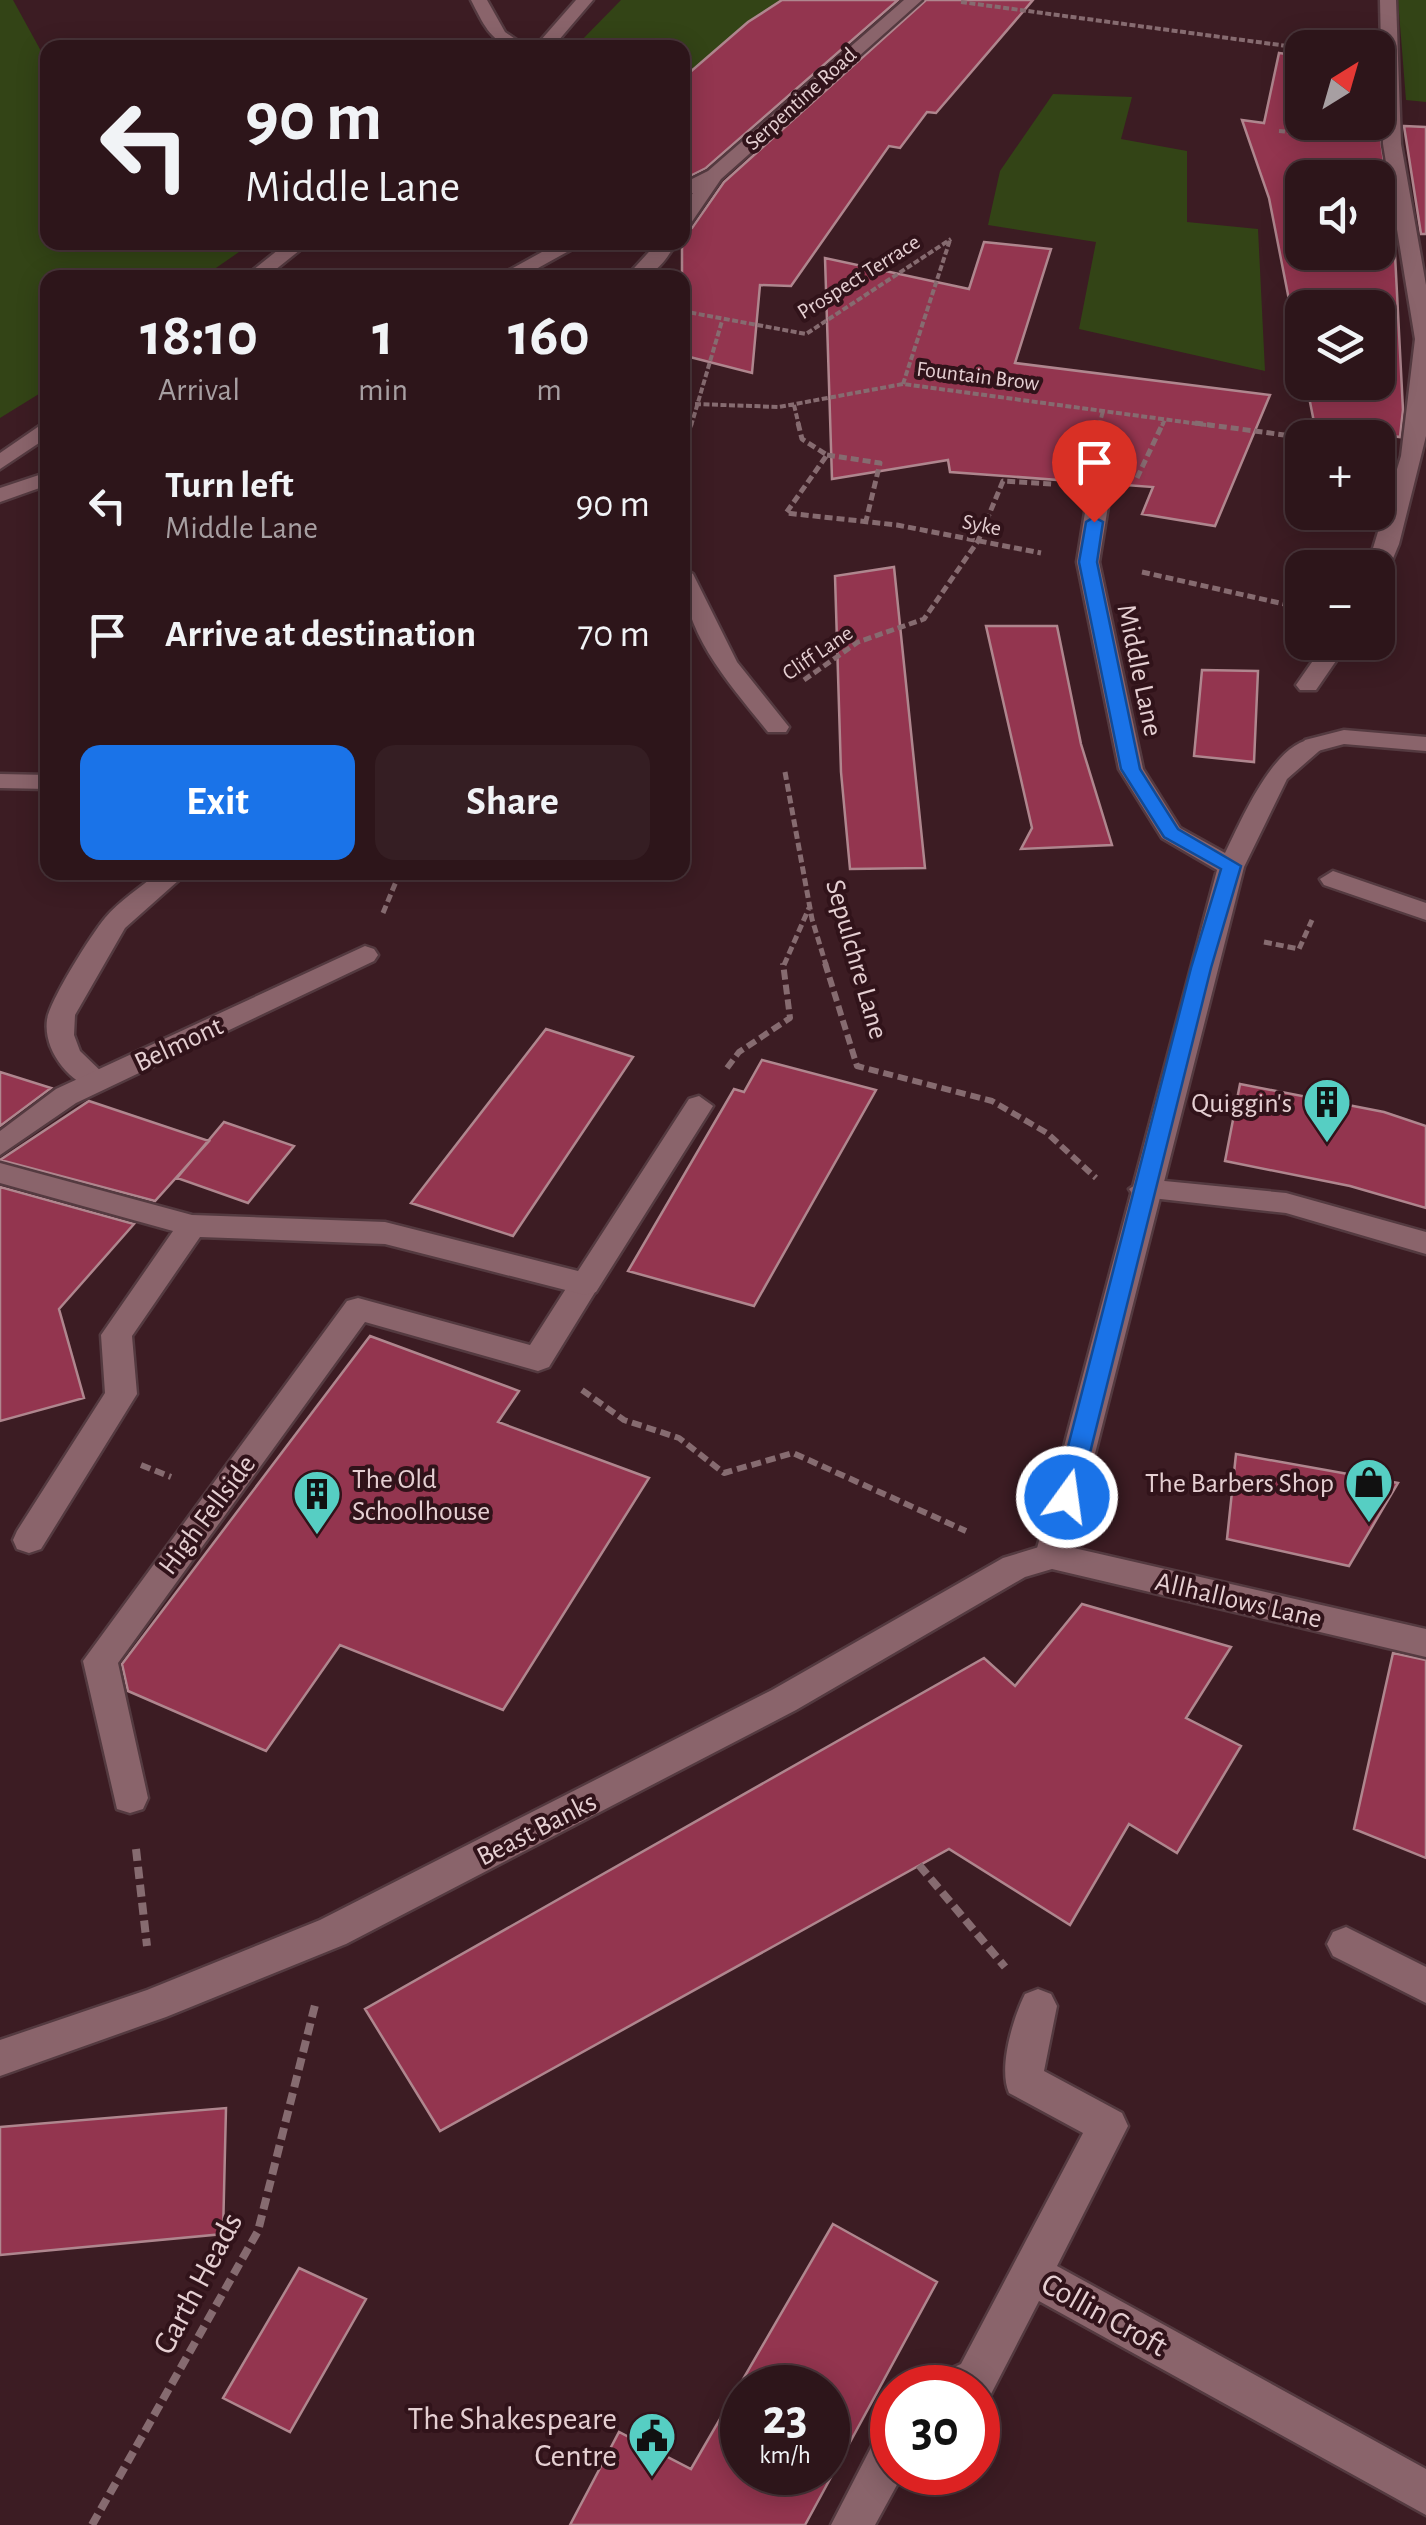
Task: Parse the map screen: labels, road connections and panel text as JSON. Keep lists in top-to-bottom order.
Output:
{
  "streets": {
    "street": [
      "Serpentine Road",
      "Middle Lane",
      "Belmont",
      "High Fellside",
      "Allhallows Lane",
      "Beast Banks",
      "Collin Croft"
    ],
    "path": [
      "Prospect Terrace",
      "Fountain Brow",
      "Syke",
      "Cliff Lane",
      "Sepulchre Lane",
      "Garth Heads"
    ]
  },
  "crossings": [
    ["Prospect Terrace", "Fountain Brow"],
    ["Syke", "Cliff Lane"],
    ["Syke", "Middle Lane"],
    ["Cliff Lane", "Sepulchre Lane"],
    ["Allhallows Lane", "Beast Banks"],
    ["Beast Banks", "Garth Heads"]
  ],
  "places": {
    "building": ["Quiggin's", "The Old Schoolhouse"],
    "shop": ["The Barbers Shop"],
    "public building": ["The Shakespeare Centre"]
  },
  "north": "top right",
  "page": {
    "map_buttons": ["+", "−"],
    "turn": ["90 m", "Middle Lane"],
    "eta": [
      "18:10",
      "Arrival",
      "1",
      "min",
      "160",
      "m"
    ],
    "list": [
      {
        "name": "Turn left",
        "note": "Middle Lane",
        "value": "90 m"
      },
      {
        "name": "Arrive at destination",
        "value": "70 m"
      }
    ],
    "buttons": ["Exit", "Share"],
    "speed": "23 km/h",
    "limit": "30"
  }
}
